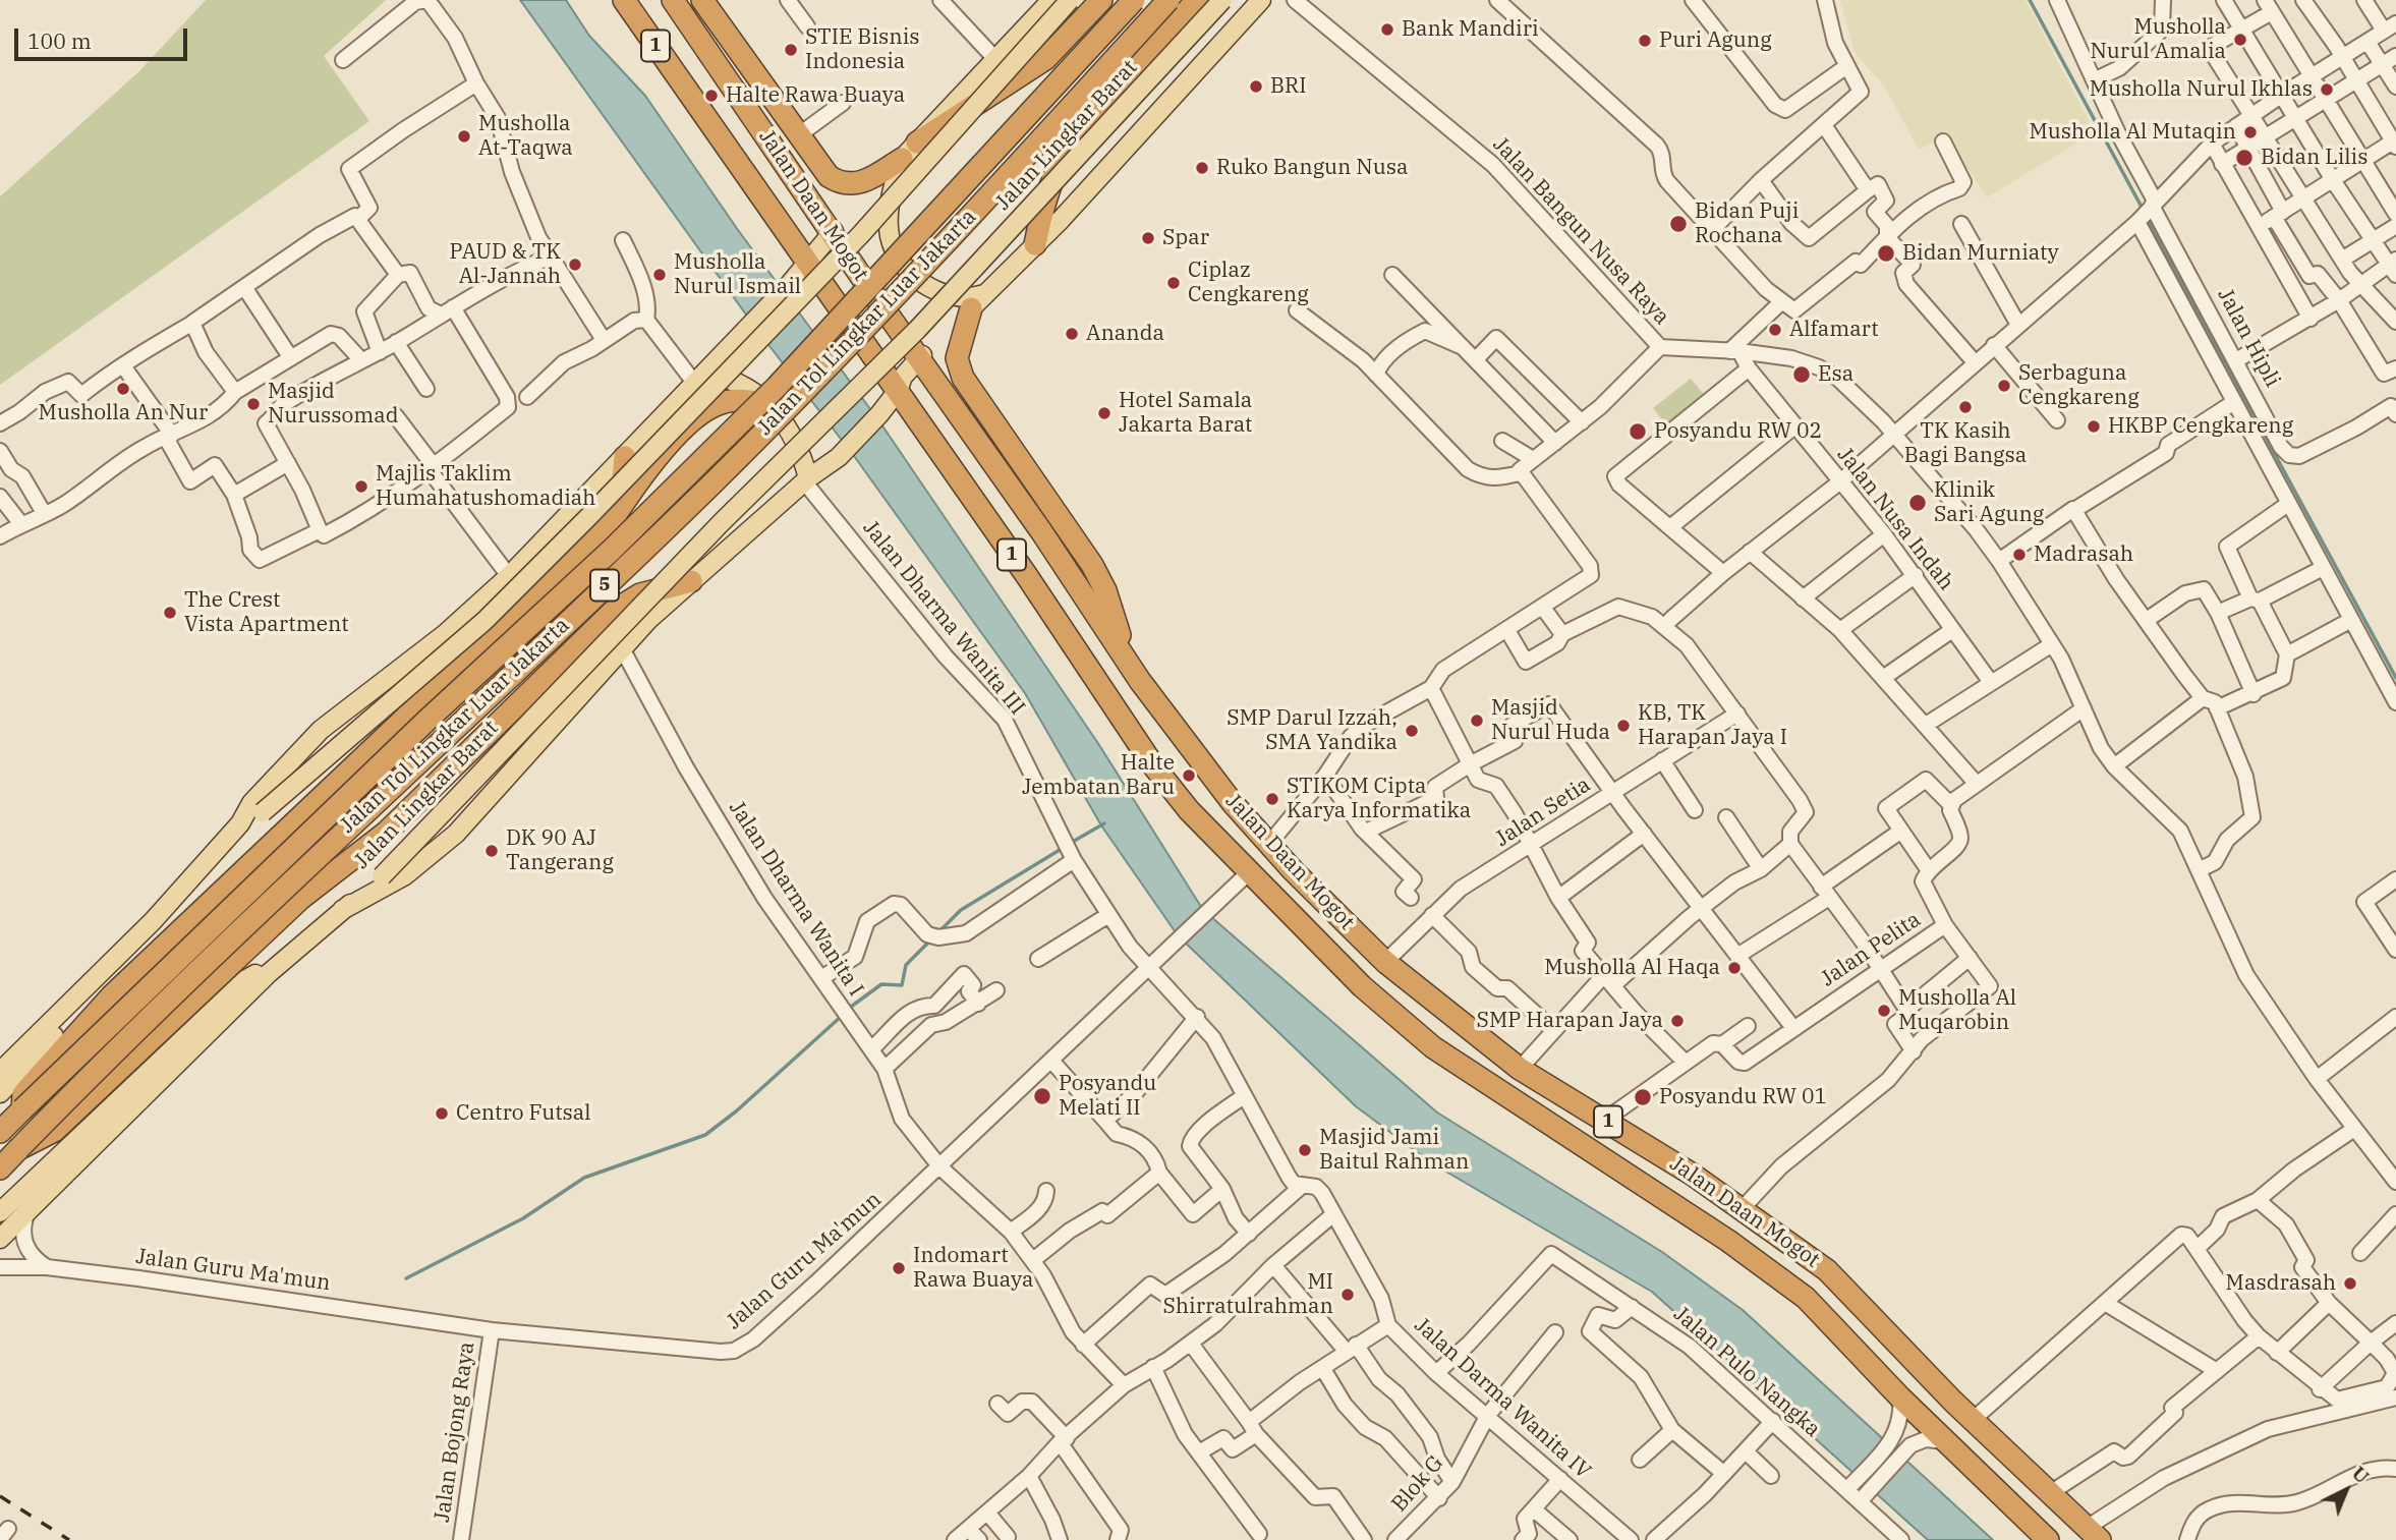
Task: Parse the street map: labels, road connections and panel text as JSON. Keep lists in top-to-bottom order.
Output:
{
  "streets": {
    "highway": [
      "1",
      "Jalan Daan Mogot",
      "Jalan Tol Lingkar Luar Jakarta",
      "5"
    ],
    "main road": ["Jalan Lingkar Barat"],
    "street": [
      "Jalan Bangun Nusa Raya",
      "Jalan Hipli",
      "Jalan Nusa Indah",
      "Jalan Dharma Wanita III",
      "Jalan Setia",
      "Jalan Dharma Wanita I",
      "Jalan Pelita",
      "Jalan Guru Ma'mun",
      "Jalan Pulo Nangka",
      "Jalan Darma Wanita IV",
      "Jalan Bojong Raya",
      "Blok G"
    ]
  },
  "crossings": [
    ["Jalan Lingkar Barat", "Jalan Daan Mogot"],
    ["Jalan Lingkar Barat", "Jalan Dharma Wanita III"],
    ["Jalan Lingkar Barat", "Jalan Dharma Wanita I"],
    ["Jalan Daan Mogot", "Jalan Setia"],
    ["Jalan Daan Mogot", "Jalan Guru Ma'mun"],
    ["Jalan Bangun Nusa Raya", "Jalan Nusa Indah"],
    ["Jalan Dharma Wanita III", "Jalan Guru Ma'mun"],
    ["Jalan Dharma Wanita III", "Jalan Darma Wanita IV"],
    ["Jalan Dharma Wanita I", "Jalan Guru Ma'mun"],
    ["Jalan Guru Ma'mun", "Jalan Darma Wanita IV"],
    ["Jalan Guru Ma'mun", "Jalan Bojong Raya"],
    ["Jalan Pulo Nangka", "Jalan Darma Wanita IV"],
    ["Jalan Darma Wanita IV", "Blok G"]
  ],
  "places": [
    "Bank Mandiri",
    "Musholla Nurul Amalia",
    "Puri Agung",
    "STIE Bisnis Indonesia",
    "BRI",
    "Musholla Nurul Ikhlas",
    "Halte Rawa Buaya",
    "Musholla Al Mutaqin",
    "Musholla At-Taqwa",
    "Bidan Lilis",
    "Ruko Bangun Nusa",
    "Bidan Puji Rochana",
    "Spar",
    "Bidan Murniaty",
    "PAUD & TK Al-Jannah",
    "Musholla Nurul Ismail",
    "Ciplaz Cengkareng",
    "Alfamart",
    "Ananda",
    "Esa",
    "Serbaguna Cengkareng",
    "Musholla An Nur",
    "Masjid Nurussomad",
    "TK Kasih Bagi Bangsa",
    "Hotel Samala Jakarta Barat",
    "HKBP Cengkareng",
    "Posyandu RW 02",
    "Majlis Taklim Humahatushomadiah",
    "Klinik Sari Agung",
    "Madrasah",
    "The Crest Vista Apartment",
    "Masjid Nurul Huda",
    "KB, TK Harapan Jaya I",
    "SMP Darul Izzah, SMA Yandika",
    "Halte Jembatan Baru",
    "STIKOM Cipta Karya Informatika",
    "DK 90 AJ Tangerang",
    "Musholla Al Haqa",
    "Musholla Al Muqarobin",
    "SMP Harapan Jaya",
    "Posyandu Melati II",
    "Posyandu RW 01",
    "Centro Futsal",
    "Masjid Jami Baitul Rahman",
    "Indomart Rawa Buaya",
    "Masdrasah",
    "MI Shirratulrahman"
  ],
  "scale_bar": "100 m",
  "north": "top right"
}
